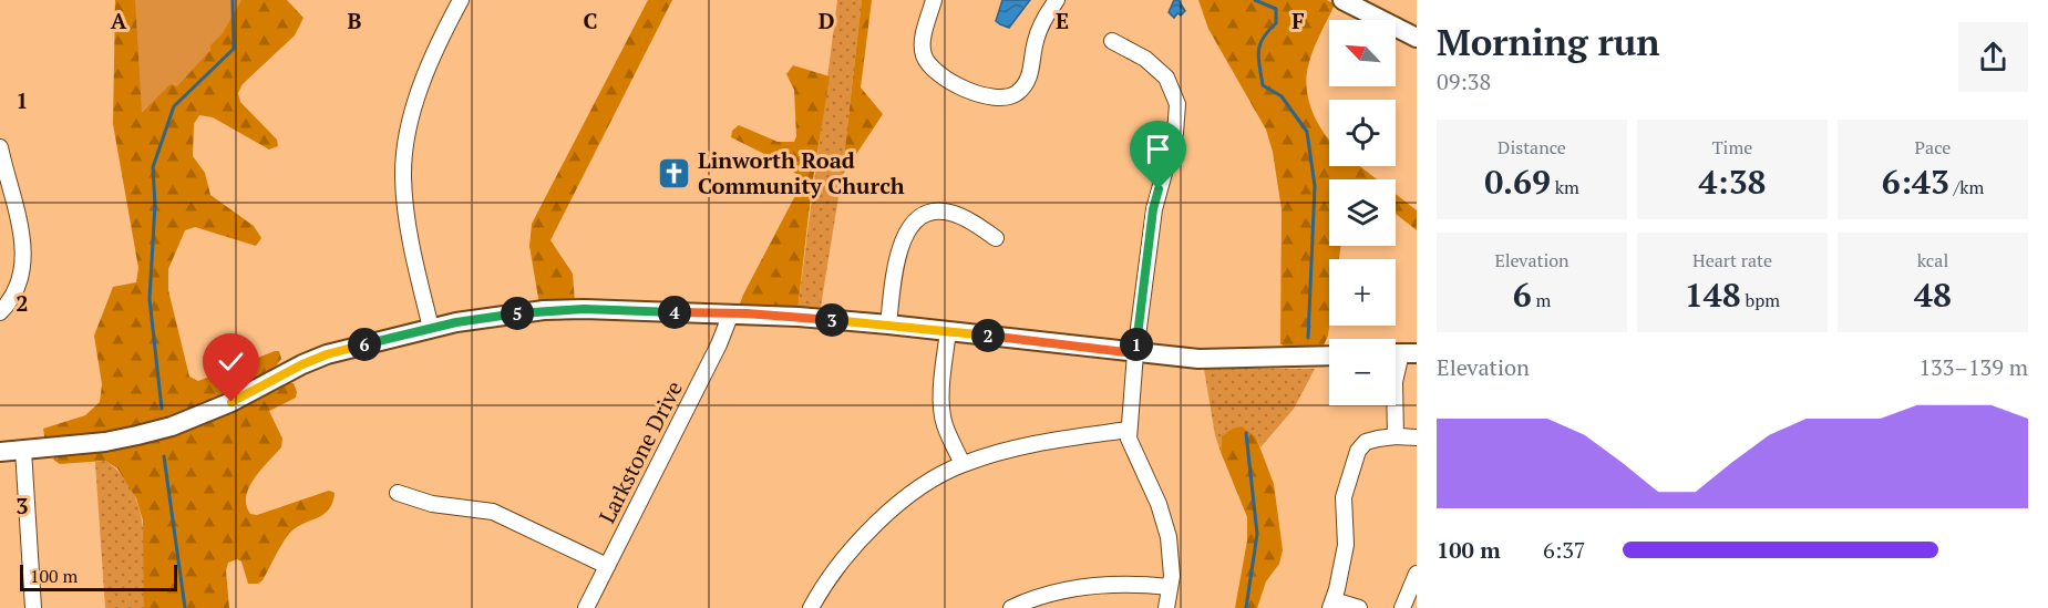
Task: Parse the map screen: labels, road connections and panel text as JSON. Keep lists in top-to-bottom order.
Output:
{
  "streets": {
    "street": ["Larkstone Drive"]
  },
  "places": {
    "church": ["Linworth Road Community Church"]
  },
  "scale_bar": "100 m",
  "north": "top left",
  "page": {
    "heading": ["Morning run", "09:38"],
    "map_buttons": ["+", "−"],
    "stats": [
      ["Distance", "0.69 km"],
      ["Time", "4:38"],
      ["Pace", "6:43 /km"],
      ["Elevation", "6 m"],
      ["Heart rate", "148 bpm"],
      ["kcal", "48"]
    ],
    "pins": [
      "4",
      "5",
      "3",
      "2",
      "1",
      "6"
    ],
    "chart": ["Elevation", "133–139 m"],
    "list": [
      {
        "name": "100 m",
        "note": "6:37"
      }
    ],
    "scale": "100 m"
  },
  "grid": {
    "columns": [
      "A",
      "B",
      "C",
      "D",
      "E",
      "F"
    ],
    "rows": ["1", "2", "3"]
  }
}
